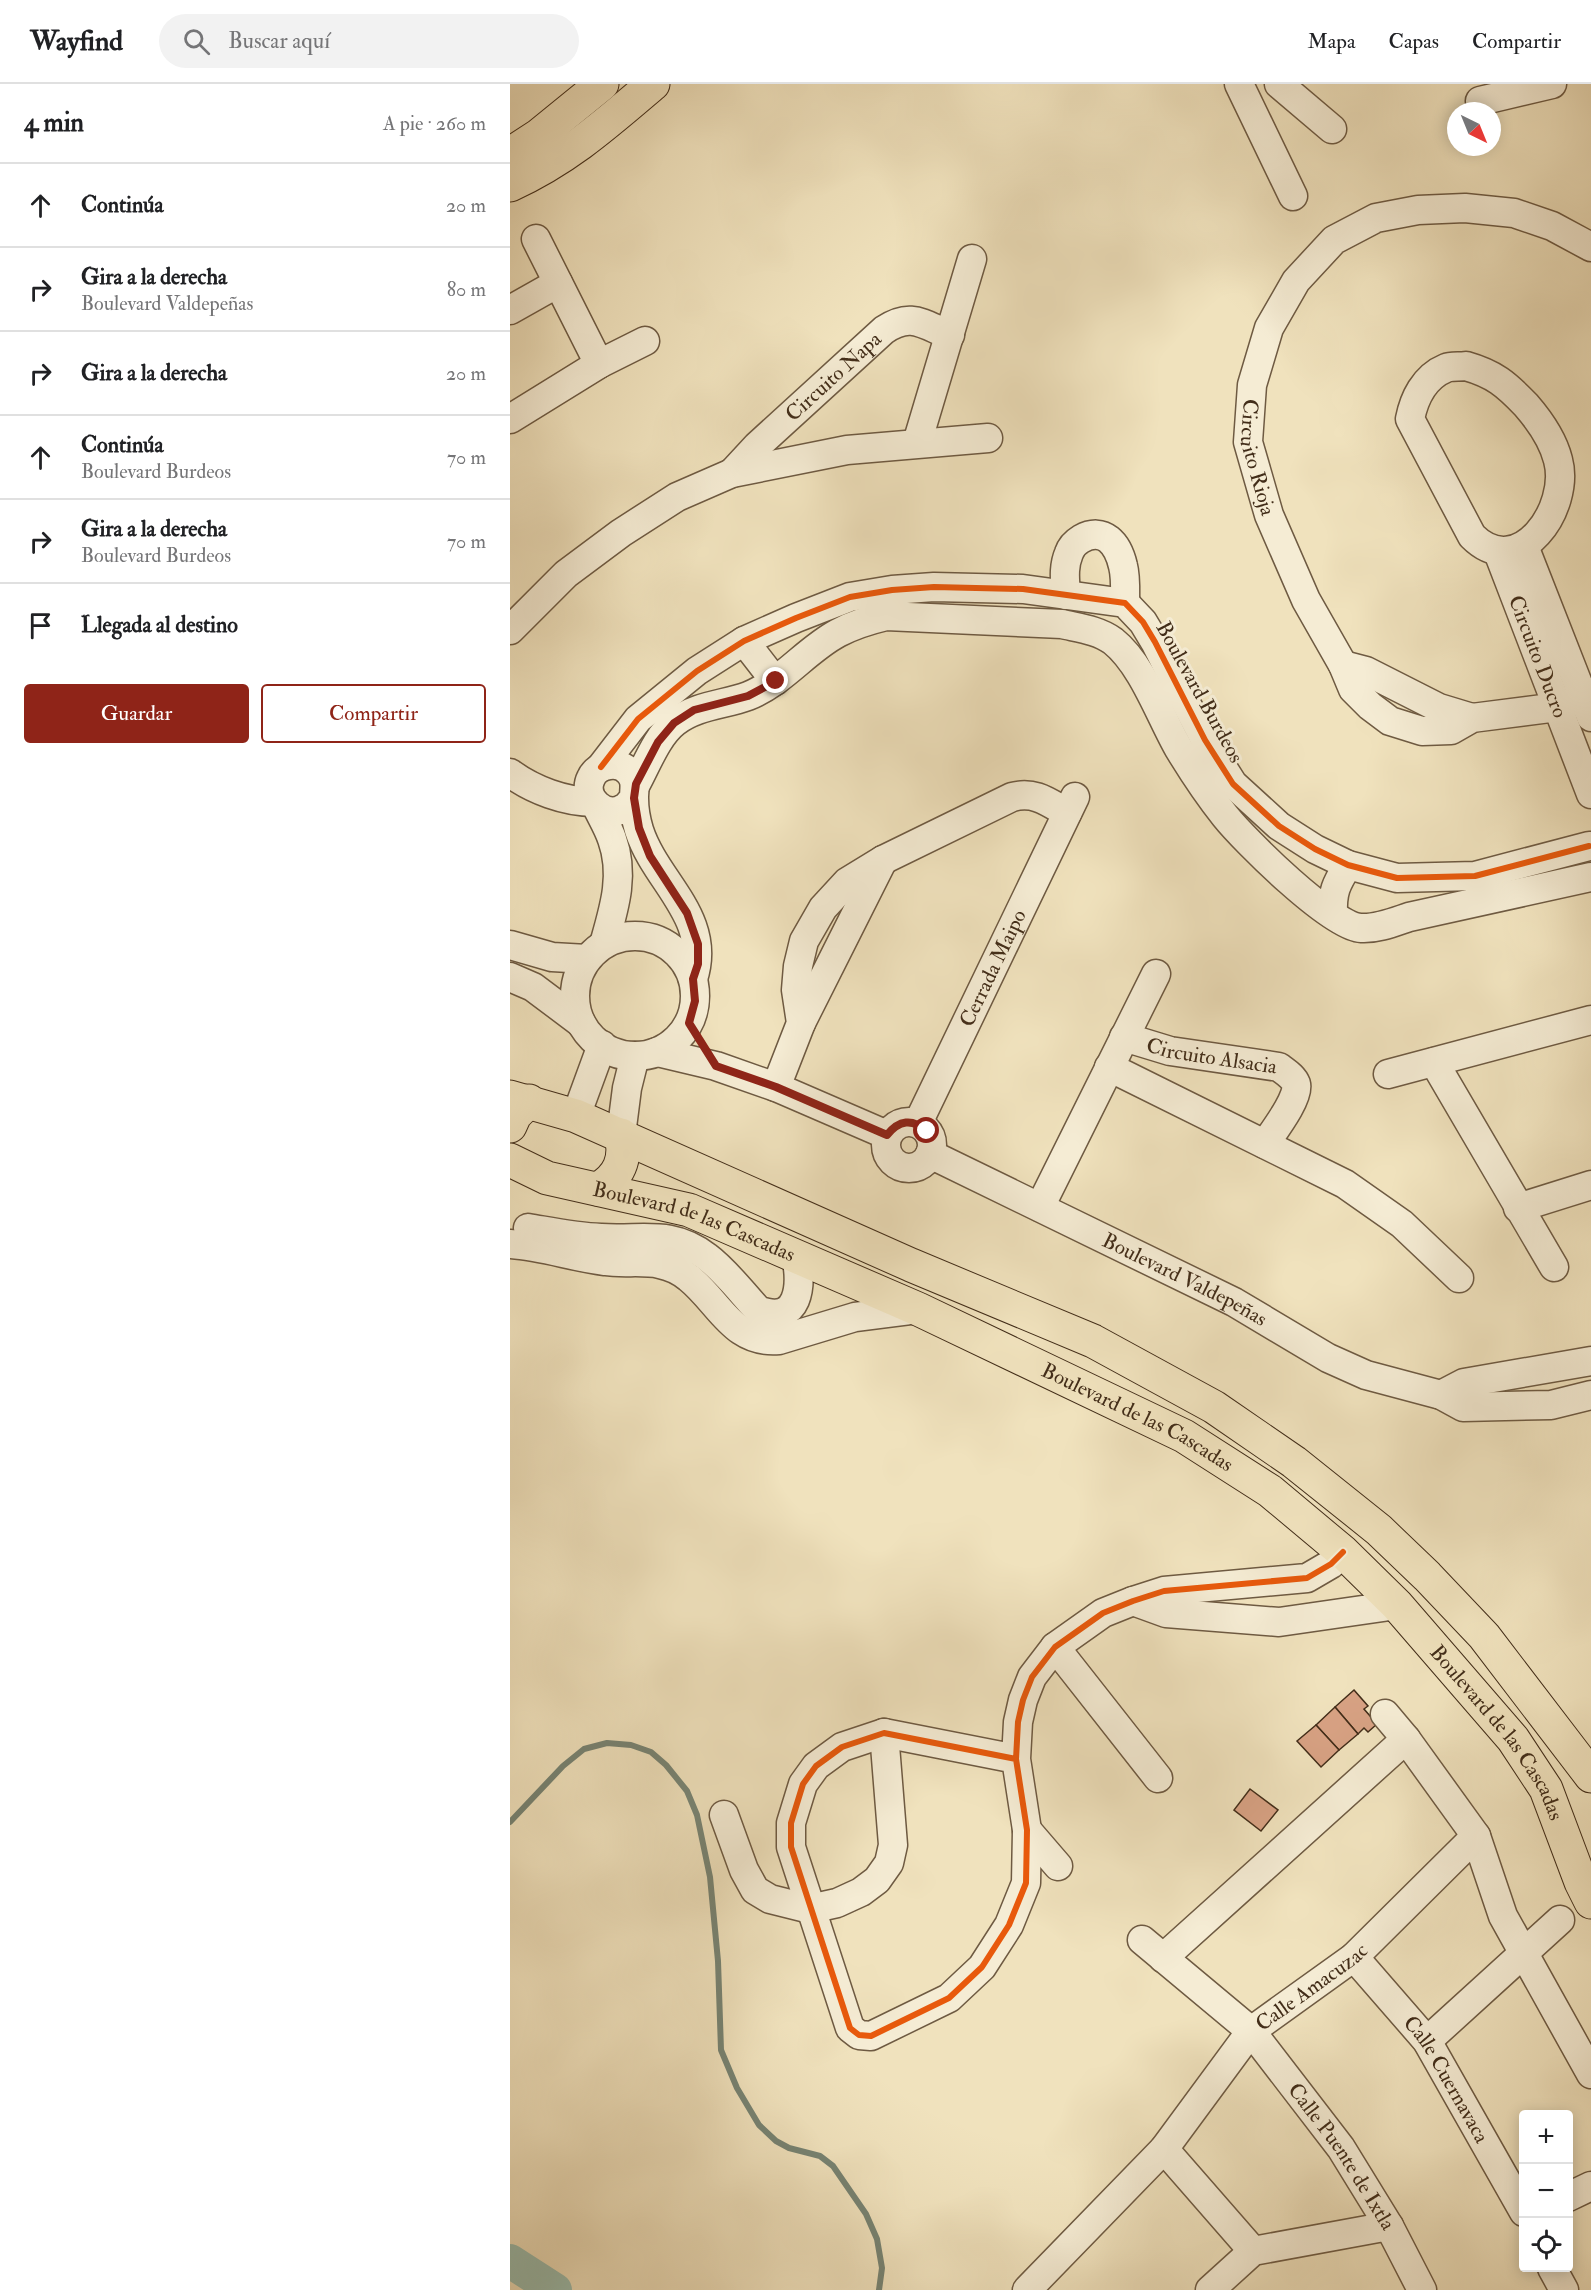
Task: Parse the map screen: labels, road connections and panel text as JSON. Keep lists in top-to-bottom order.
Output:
{
  "streets": {
    "main road": ["Boulevard de las Cascadas"],
    "street": [
      "Circuito Napa",
      "Circuito Rioja",
      "Circuito Ducro",
      "Boulevard Burdeos",
      "Cerrada Maipo",
      "Circuito Alsacia",
      "Boulevard Valdepeñas",
      "Calle Amacuzac",
      "Calle Cuernavaca",
      "Calle Puente de Ixtla"
    ]
  },
  "crossings": [
    ["Circuito Rioja", "Circuito Ducro"],
    ["Cerrada Maipo", "Boulevard Valdepeñas"],
    ["Circuito Alsacia", "Boulevard Valdepeñas"],
    ["Calle Amacuzac", "Calle Cuernavaca"],
    ["Calle Amacuzac", "Calle Puente de Ixtla"]
  ],
  "north": "bottom right",
  "page": {
    "header": "Wayfind",
    "search": "Buscar aquí",
    "nav": ["Mapa", "Capas", "Compartir"],
    "heading": ["4 min", "A pie · 260 m"],
    "list": [
      ["Continúa", "20 m"],
      ["Gira a la derecha", "Boulevard Valdepeñas", "80 m"],
      ["Gira a la derecha", "20 m"],
      ["Continúa", "Boulevard Burdeos", "70 m"],
      ["Gira a la derecha", "Boulevard Burdeos", "70 m"],
      "Llegada al destino"
    ],
    "buttons": ["Guardar", "Compartir"],
    "map_buttons": ["+", "−"]
  }
}
